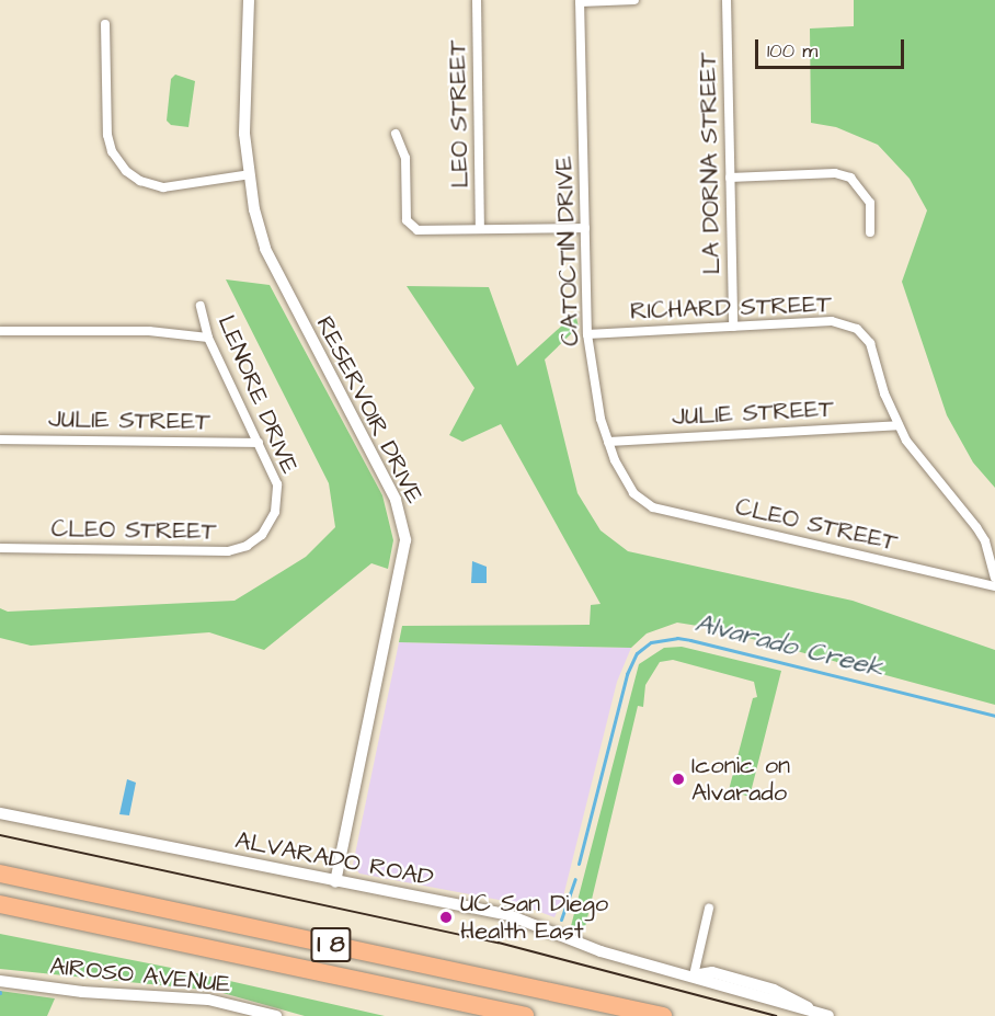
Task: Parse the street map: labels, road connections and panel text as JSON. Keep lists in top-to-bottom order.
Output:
{
  "streets": {
    "highway": ["I 8"],
    "street": [
      "LEO STREET",
      "LA DORNA STREET",
      "CATOCTIN DRIVE",
      "RICHARD STREET",
      "LENORE DRIVE",
      "RESERVOIR DRIVE",
      "JULIE STREET",
      "CLEO STREET",
      "ALVARADO ROAD",
      "AIROSO AVENUE"
    ]
  },
  "crossings": [
    ["LA DORNA STREET", "RICHARD STREET"],
    ["CATOCTIN DRIVE", "RICHARD STREET"],
    ["CATOCTIN DRIVE", "JULIE STREET"],
    ["CATOCTIN DRIVE", "CLEO STREET"],
    ["RICHARD STREET", "JULIE STREET"],
    ["LENORE DRIVE", "JULIE STREET"],
    ["LENORE DRIVE", "CLEO STREET"],
    ["RESERVOIR DRIVE", "ALVARADO ROAD"]
  ],
  "water": ["Alvarado Creek"],
  "places": ["Iconic on Alvarado", "UC San Diego Health East"],
  "scale_bar": "100 m"
}
